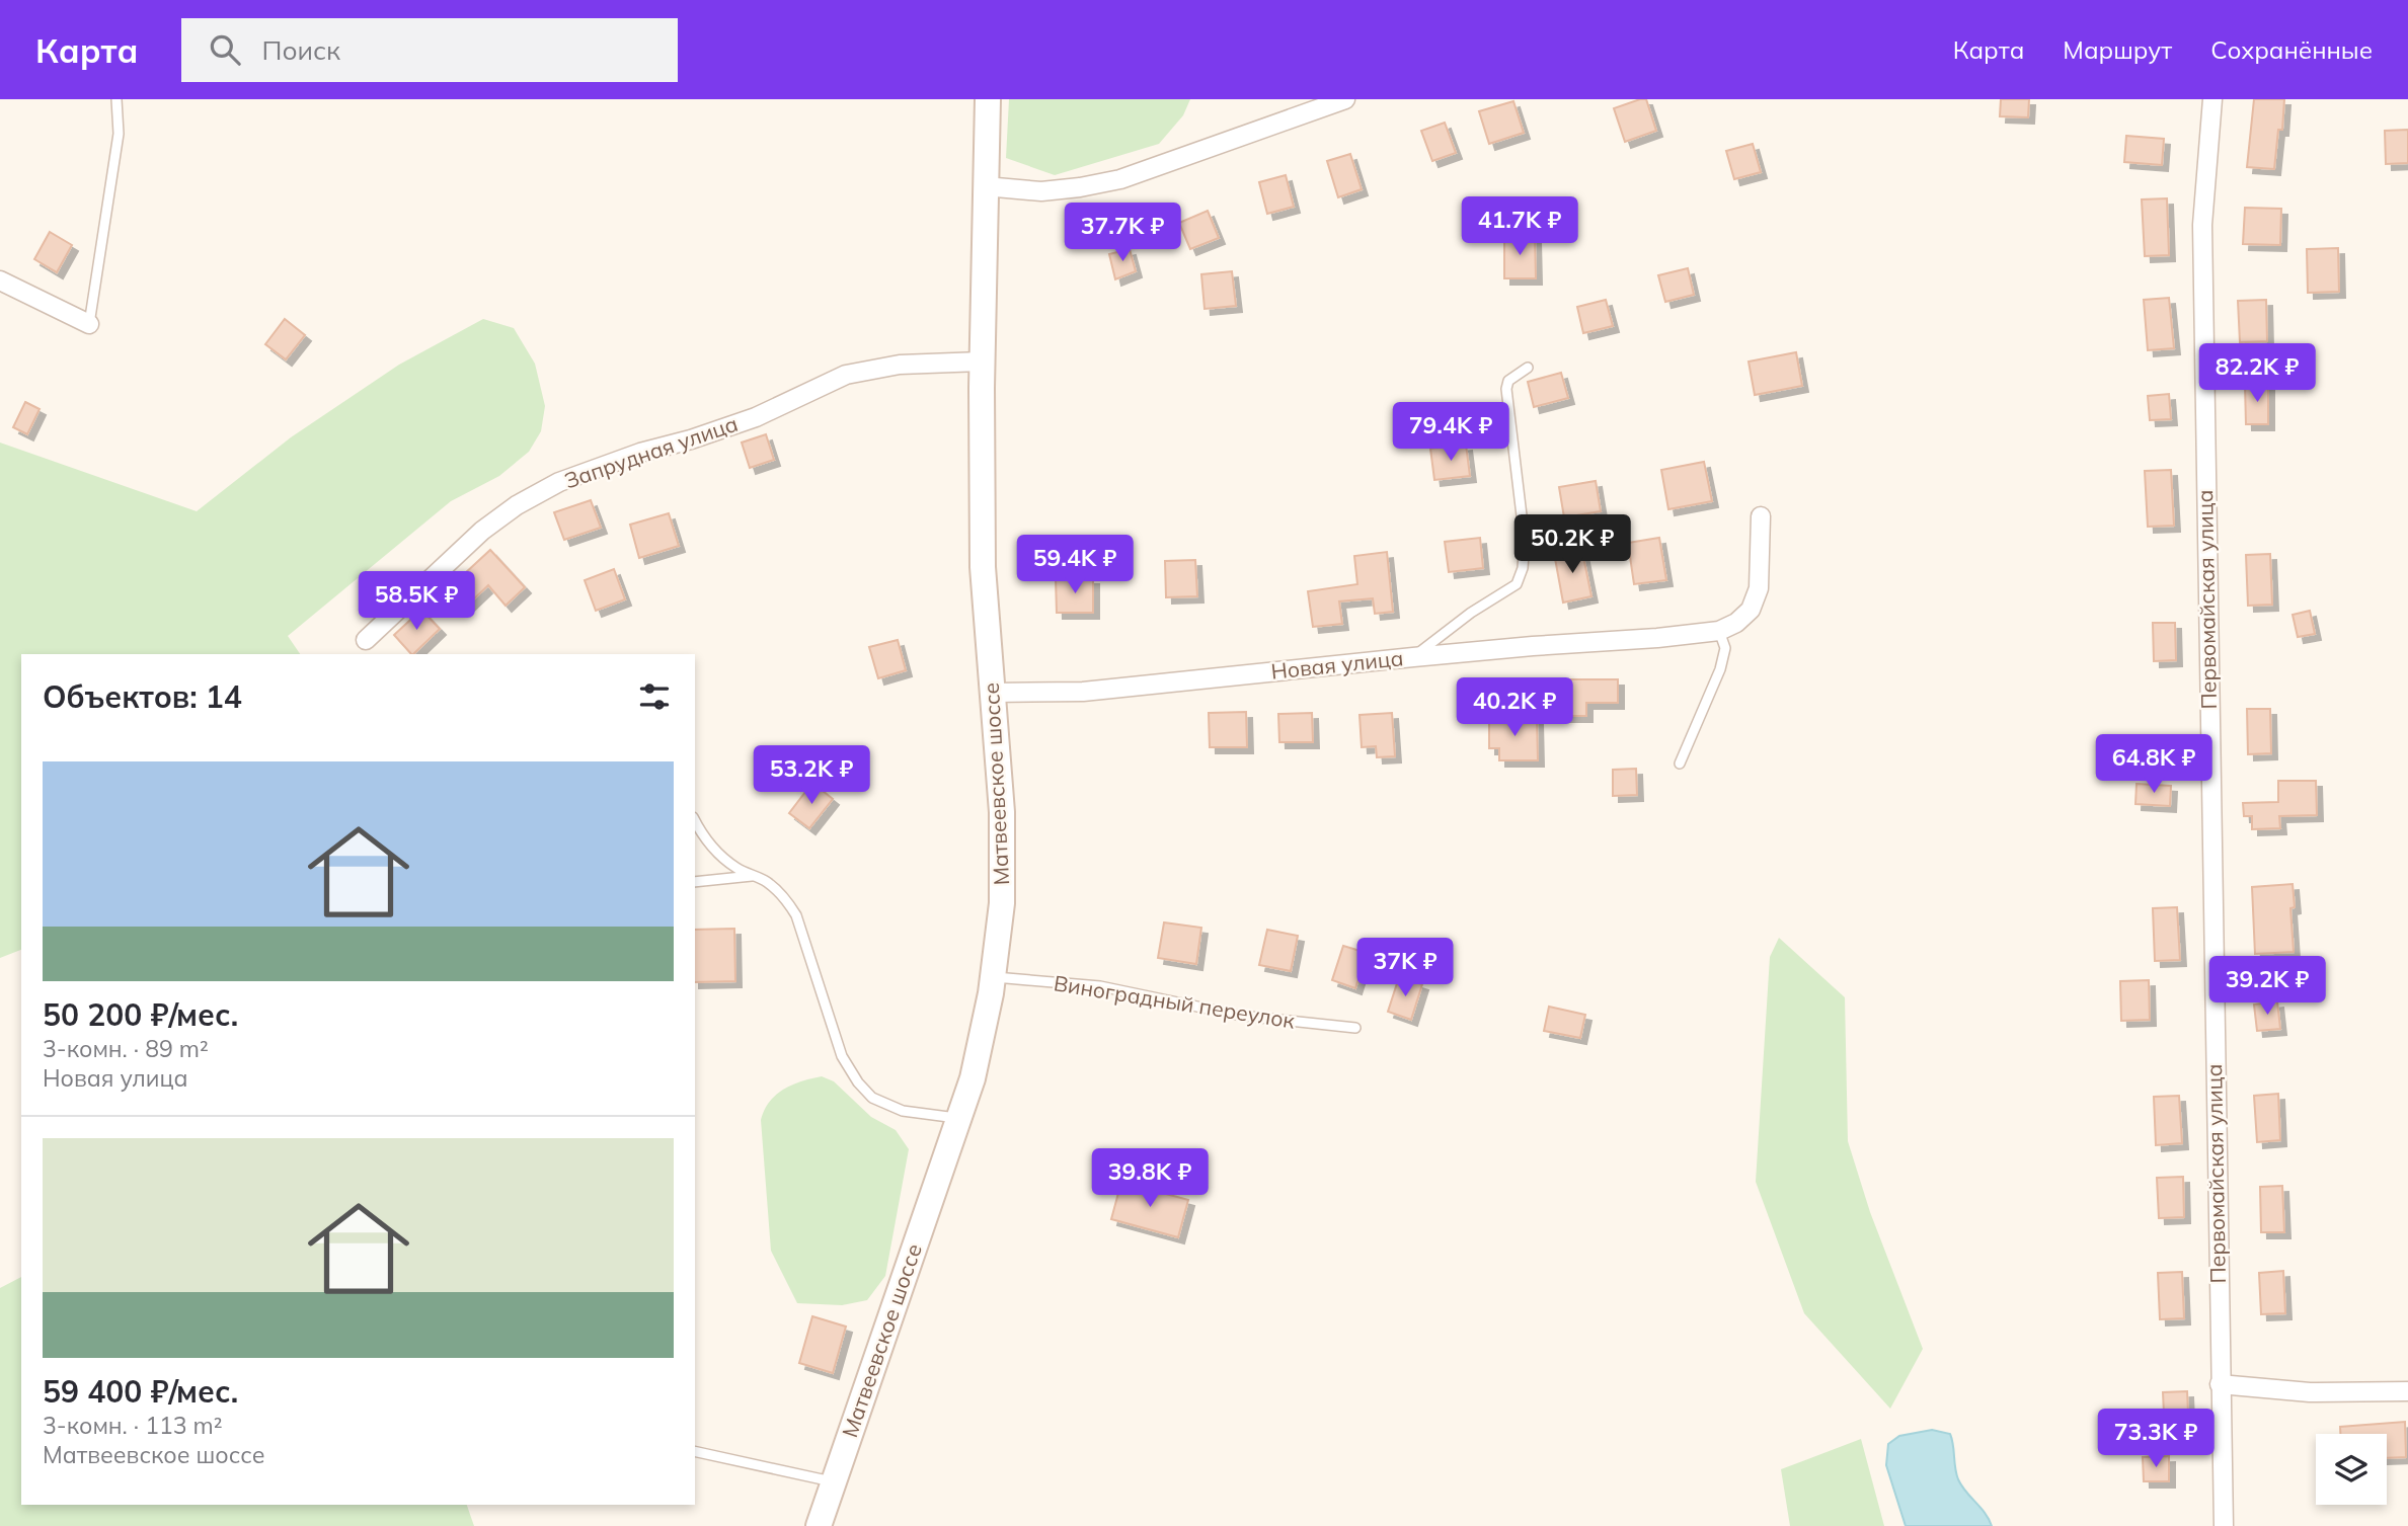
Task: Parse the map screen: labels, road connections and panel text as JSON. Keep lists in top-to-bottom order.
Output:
{
  "streets": {
    "main road": ["Матвеевское шоссе"],
    "street": ["Запрудная улица", "Первомайская улица", "Новая улица"],
    "lane": ["Виноградный переулок"]
  },
  "crossings": [
    ["Запрудная улица", "Матвеевское шоссе"],
    ["Новая улица", "Матвеевское шоссе"],
    ["Матвеевское шоссе", "Виноградный переулок"]
  ],
  "page": {
    "header": "Карта",
    "search": "Поиск",
    "nav": ["Карта", "Маршрут", "Сохранённые"],
    "price": [
      "41.7K ₽",
      "37.7K ₽",
      "82.2K ₽",
      "79.4K ₽",
      "50.2K ₽",
      "59.4K ₽",
      "58.5K ₽",
      "40.2K ₽",
      "64.8K ₽",
      "53.2K ₽",
      "37K ₽",
      "39.2K ₽",
      "39.8K ₽",
      "73.3K ₽"
    ],
    "heading": "Объектов: 14",
    "list": [
      {
        "name": "50 200 ₽/мес.",
        "note": "3-комн. · 89 m² · Новая улица"
      },
      {
        "name": "59 400 ₽/мес.",
        "note": "3-комн. · 113 m² · Матвеевское шоссе"
      }
    ]
  }
}
